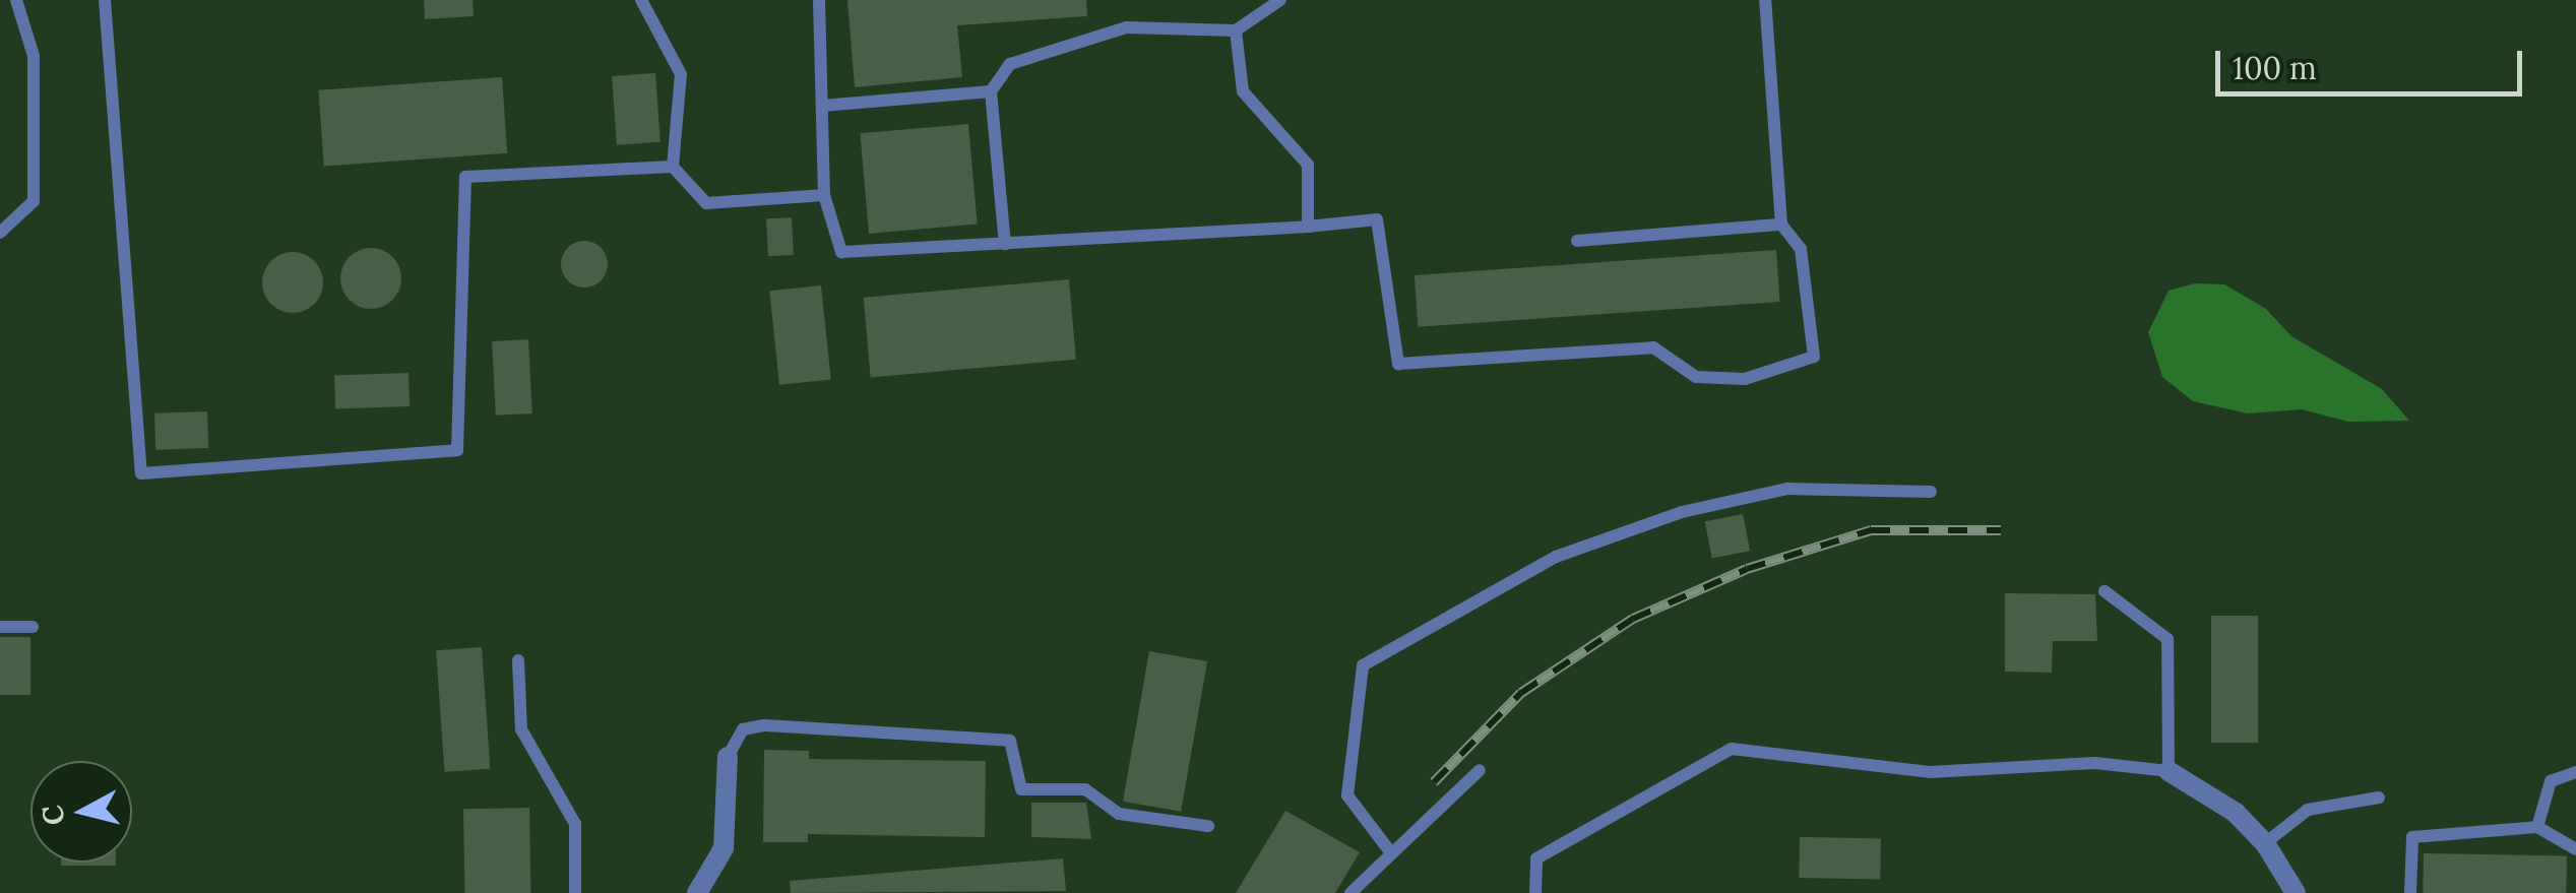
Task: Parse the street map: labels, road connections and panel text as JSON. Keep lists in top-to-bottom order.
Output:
{
  "scale_bar": "100 m",
  "north": "left"
}
